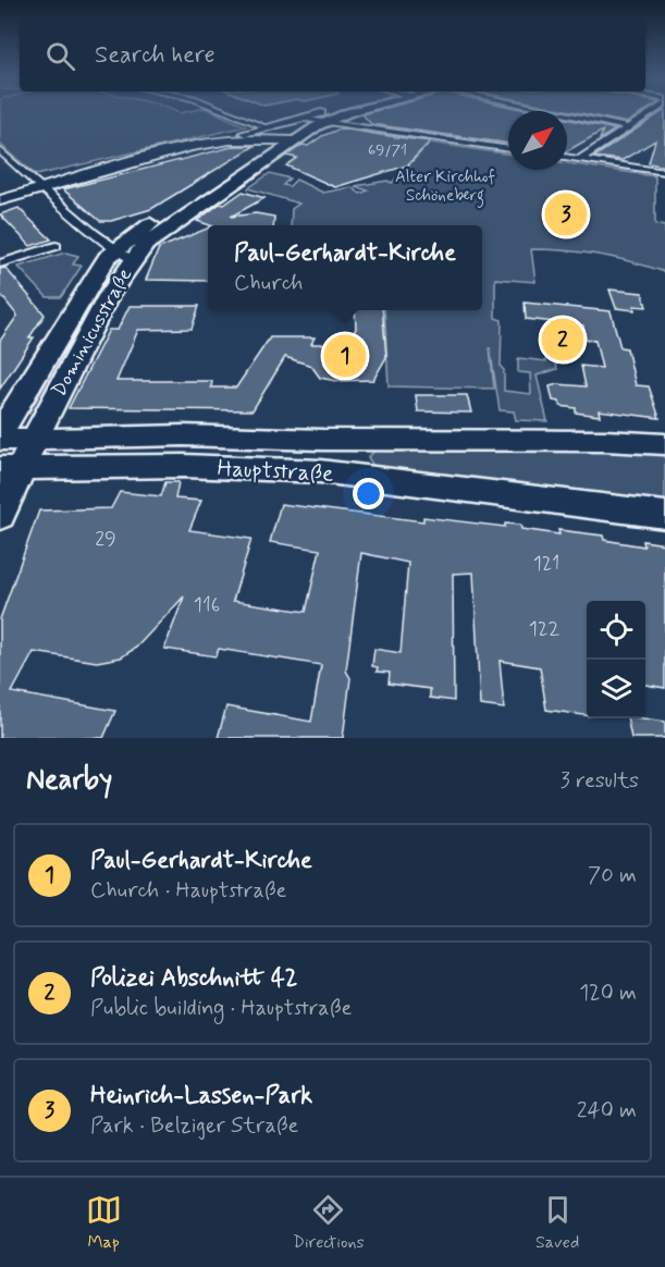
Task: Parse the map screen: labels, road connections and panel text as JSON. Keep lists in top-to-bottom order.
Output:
{
  "streets": {
    "main road": ["Dominicusstraße", "Hauptstraße"]
  },
  "crossings": [
    ["Dominicusstraße", "Hauptstraße"]
  ],
  "parks": ["Alter Kirchhof Schöneberg"],
  "house_numbers": [
    "69/71",
    "29",
    "121",
    "116",
    "122"
  ],
  "north": "top right",
  "page": {
    "search": "Search here",
    "pins": ["3", "2", "1"],
    "popup": ["Paul-Gerhardt-Kirche", "Church"],
    "heading": ["Nearby", "3 results"],
    "list": [
      {
        "mark": "1",
        "name": "Paul-Gerhardt-Kirche",
        "note": "Church · Hauptstraße",
        "value": "70 m"
      },
      {
        "mark": "2",
        "name": "Polizei Abschnitt 42",
        "note": "Public building · Hauptstraße",
        "value": "120 m"
      },
      {
        "mark": "3",
        "name": "Heinrich-Lassen-Park",
        "note": "Park · Belziger Straße",
        "value": "240 m"
      }
    ],
    "nav": ["Map", "Directions", "Saved"]
  }
}
